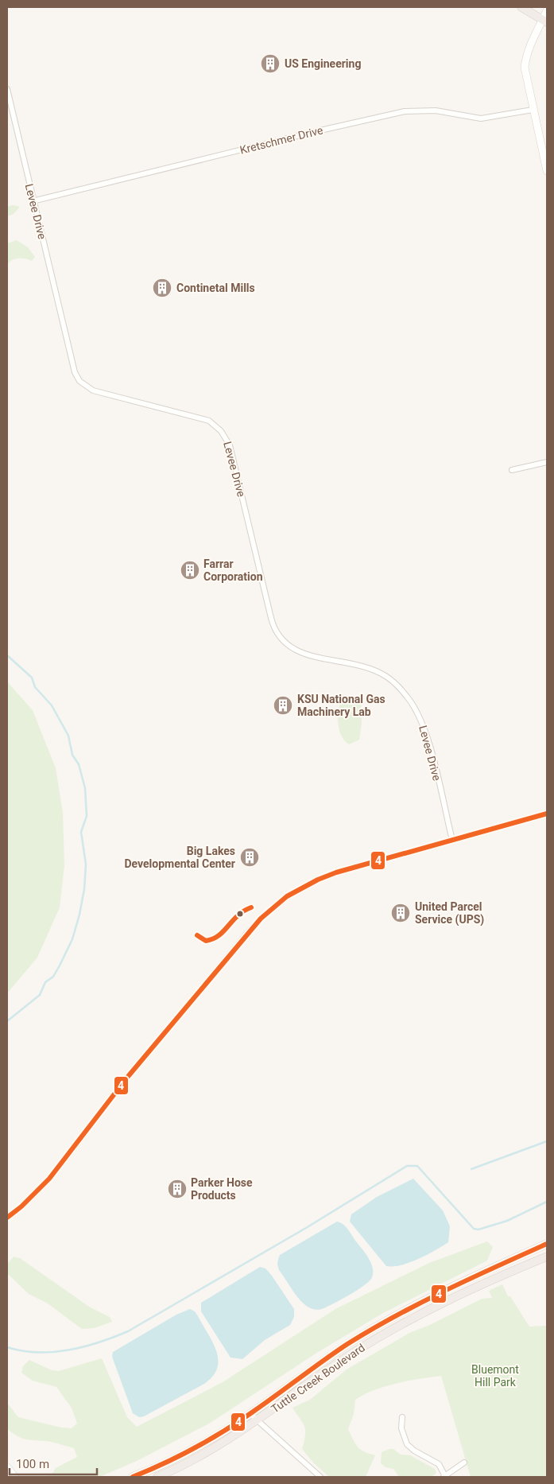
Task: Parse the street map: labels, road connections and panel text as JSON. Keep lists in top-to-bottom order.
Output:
{
  "streets": {
    "highway": ["Tuttle Creek Boulevard"],
    "street": ["Kretschmer Drive", "Levee Drive"]
  },
  "crossings": [
    ["Kretschmer Drive", "Levee Drive"]
  ],
  "parks": ["Bluemont Hill Park"],
  "places": {
    "building": [
      "US Engineering",
      "Continetal Mills",
      "Farrar Corporation",
      "KSU National Gas Machinery Lab",
      "Big Lakes Developmental Center",
      "United Parcel Service (UPS)",
      "Parker Hose Products"
    ]
  },
  "lines": ["transit line 4"],
  "scale_bar": "100 m"
}
